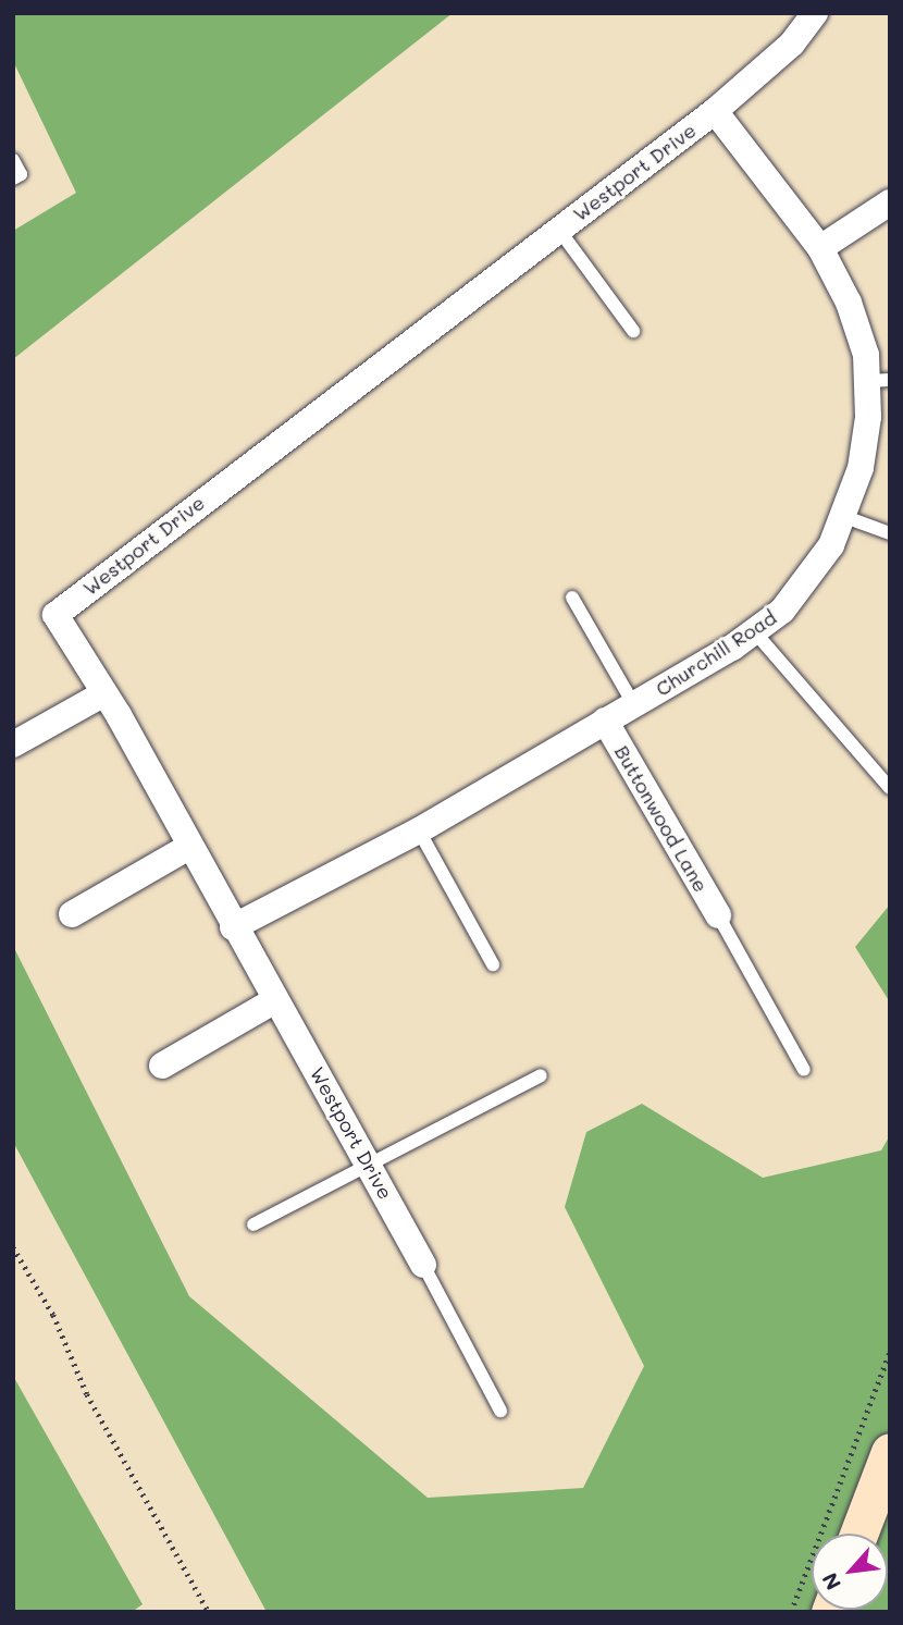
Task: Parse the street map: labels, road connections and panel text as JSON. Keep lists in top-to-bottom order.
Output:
{
  "streets": {
    "street": ["Westport Drive", "Churchill Road", "Buttonwood Lane"]
  },
  "crossings": [
    ["Westport Drive", "Churchill Road"],
    ["Churchill Road", "Buttonwood Lane"]
  ],
  "north": "bottom left"
}
